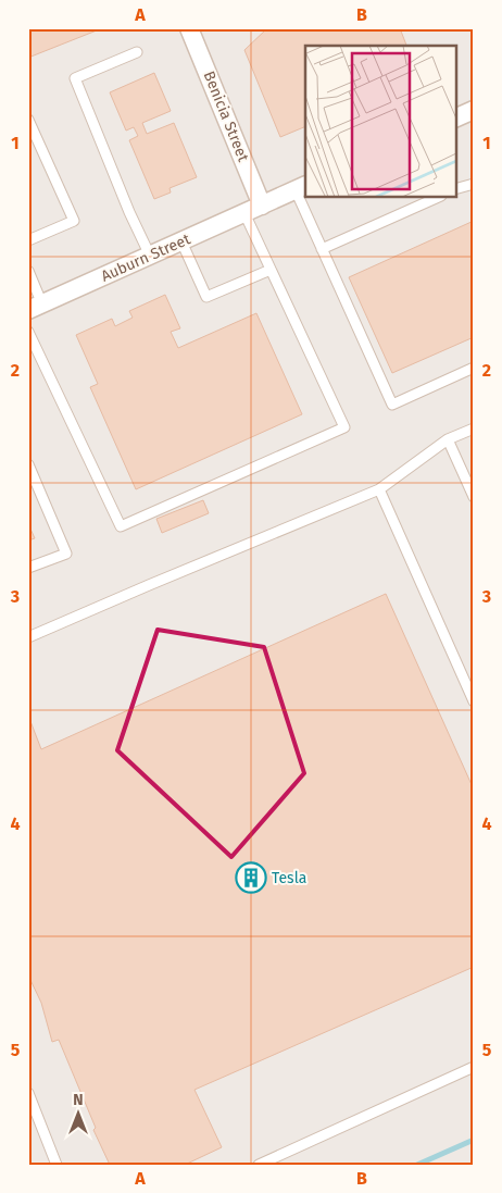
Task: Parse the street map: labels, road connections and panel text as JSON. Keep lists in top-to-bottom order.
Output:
{
  "streets": {
    "street": ["Benicia Street", "Auburn Street"]
  },
  "crossings": [
    ["Benicia Street", "Auburn Street"]
  ],
  "places": {
    "building": ["Tesla"]
  },
  "north": "top",
  "grid": {
    "columns": ["A", "B"],
    "rows": [
      "1",
      "2",
      "3",
      "4",
      "5"
    ]
  }
}
